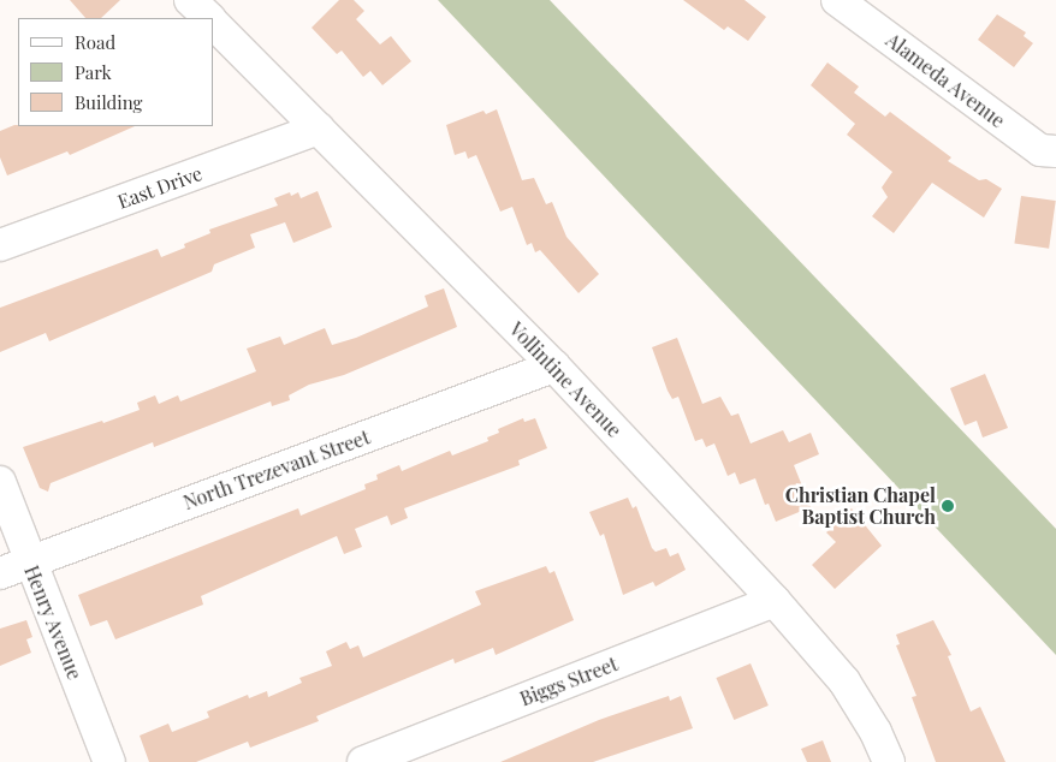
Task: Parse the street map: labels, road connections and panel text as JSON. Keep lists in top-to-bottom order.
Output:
{
  "streets": {
    "street": [
      "Alameda Avenue",
      "East Drive",
      "Vollintine Avenue",
      "North Trezevant Street",
      "Henry Avenue",
      "Biggs Street"
    ]
  },
  "crossings": [
    ["East Drive", "Vollintine Avenue"],
    ["Vollintine Avenue", "North Trezevant Street"],
    ["Vollintine Avenue", "Biggs Street"],
    ["North Trezevant Street", "Henry Avenue"]
  ],
  "places": ["Christian Chapel Baptist Church"],
  "legend": ["Road", "Park", "Building"]
}
